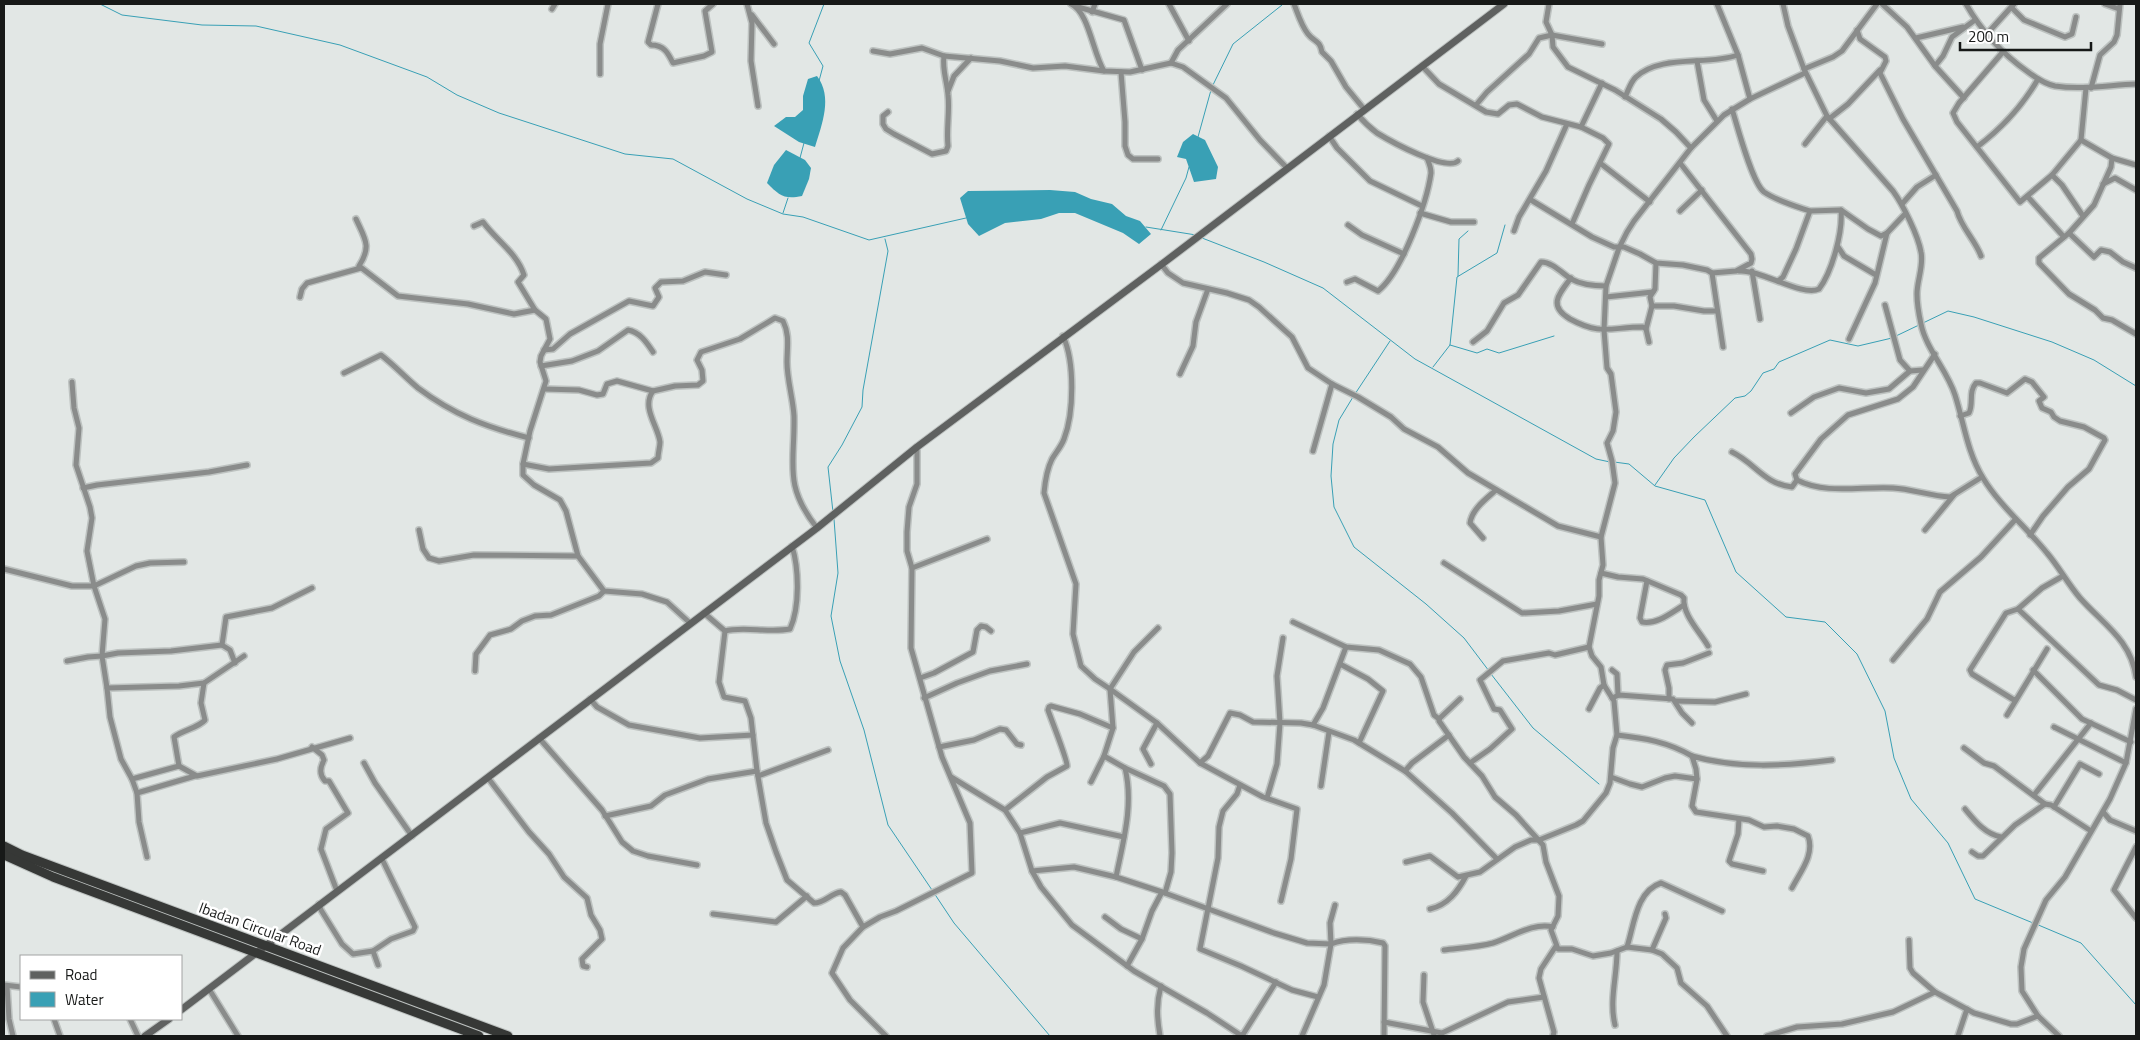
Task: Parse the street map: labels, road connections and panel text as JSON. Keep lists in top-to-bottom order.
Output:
{
  "streets": {
    "highway": ["Ibadan Circular Road"]
  },
  "legend": ["Road", "Water"],
  "scale_bar": "200 m"
}
